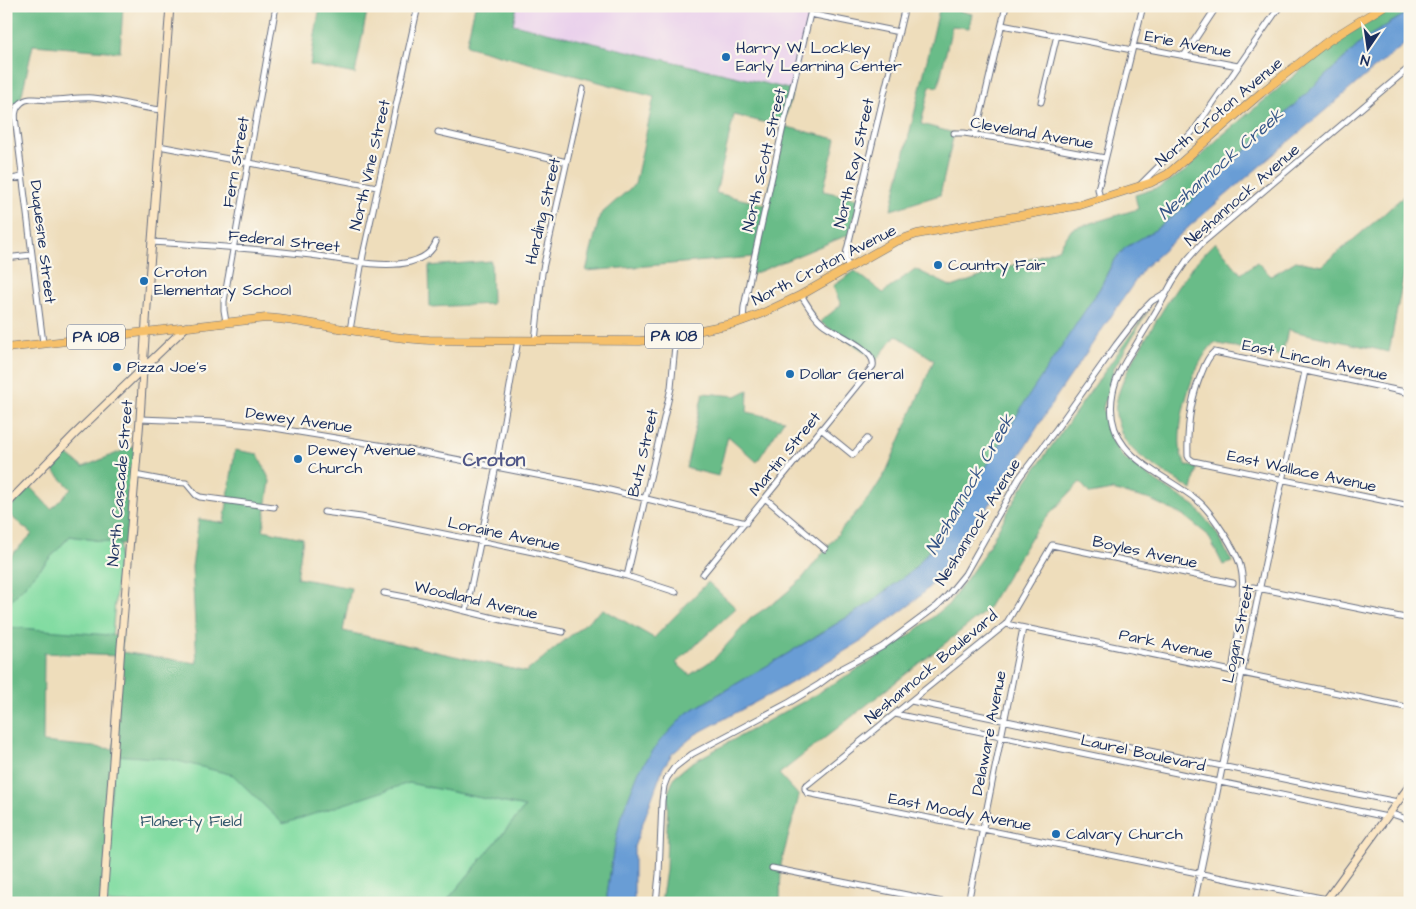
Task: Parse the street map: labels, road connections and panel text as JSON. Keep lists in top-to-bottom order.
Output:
{
  "streets": {
    "main road": ["North Croton Avenue", "PA 108"],
    "street": [
      "Erie Avenue",
      "Cleveland Avenue",
      "North Scott Street",
      "Fern Street",
      "North Ray Street",
      "North Vine Street",
      "Neshannock Avenue",
      "Harding Street",
      "Federal Street",
      "Duquesne Street",
      "East Lincoln Avenue",
      "Dewey Avenue",
      "Butz Street",
      "Martin Street",
      "East Wallace Avenue",
      "North Cascade Street",
      "Loraine Avenue",
      "Boyles Avenue",
      "Woodland Avenue",
      "Logan Street",
      "Park Avenue",
      "Neshannock Boulevard",
      "Delaware Avenue",
      "Laurel Boulevard",
      "East Moody Avenue"
    ]
  },
  "crossings": [
    ["North Croton Avenue", "North Scott Street"],
    ["North Croton Avenue", "Fern Street"],
    ["North Croton Avenue", "North Ray Street"],
    ["North Croton Avenue", "North Vine Street"],
    ["North Croton Avenue", "Harding Street"],
    ["North Croton Avenue", "Duquesne Street"],
    ["North Croton Avenue", "Butz Street"],
    ["North Croton Avenue", "Martin Street"],
    ["North Croton Avenue", "North Cascade Street"],
    ["Fern Street", "Federal Street"],
    ["North Vine Street", "Federal Street"],
    ["Federal Street", "North Cascade Street"],
    ["Duquesne Street", "North Cascade Street"],
    ["East Lincoln Avenue", "East Wallace Avenue"],
    ["East Lincoln Avenue", "Logan Street"],
    ["Dewey Avenue", "Butz Street"],
    ["Dewey Avenue", "Martin Street"],
    ["Dewey Avenue", "North Cascade Street"],
    ["Butz Street", "Loraine Avenue"],
    ["East Wallace Avenue", "Logan Street"],
    ["Boyles Avenue", "Neshannock Boulevard"],
    ["Logan Street", "Park Avenue"],
    ["Logan Street", "Laurel Boulevard"],
    ["Logan Street", "East Moody Avenue"],
    ["Park Avenue", "Neshannock Boulevard"],
    ["Park Avenue", "Delaware Avenue"],
    ["Neshannock Boulevard", "Laurel Boulevard"],
    ["Neshannock Boulevard", "East Moody Avenue"],
    ["Delaware Avenue", "Laurel Boulevard"],
    ["Delaware Avenue", "East Moody Avenue"]
  ],
  "districts": ["Croton"],
  "water": ["Neshannock Creek"],
  "parks": ["Flaherty Field"],
  "places": [
    "Harry W. Lockley Early Learning Center",
    "Country Fair",
    "Croton Elementary School",
    "Pizza Joe's",
    "Dollar General",
    "Dewey Avenue Church",
    "Calvary Church"
  ],
  "north": "bottom"
}
